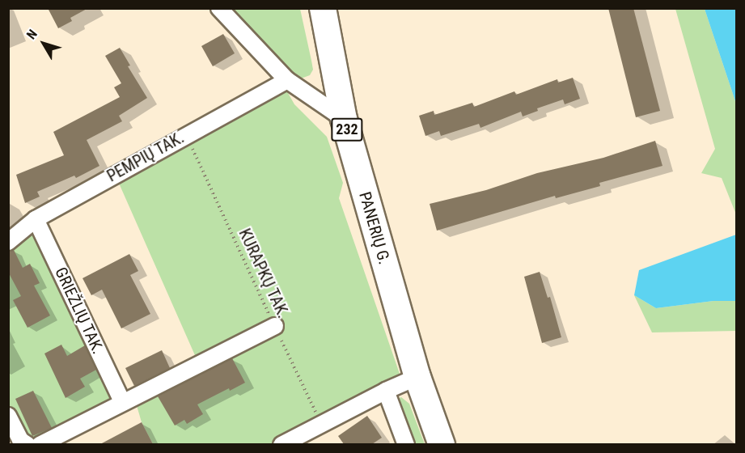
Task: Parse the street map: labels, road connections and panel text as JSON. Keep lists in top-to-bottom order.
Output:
{
  "streets": {
    "main road": ["232", "PANERIŲ G."],
    "street": ["PEMPIŲ TAK.", "GRIEŽLIŲ TAK."],
    "path": ["KURAPKŲ TAK."]
  },
  "crossings": [
    ["PEMPIŲ TAK.", "KURAPKŲ TAK."],
    ["PEMPIŲ TAK.", "GRIEŽLIŲ TAK."]
  ],
  "north": "top left"
}
